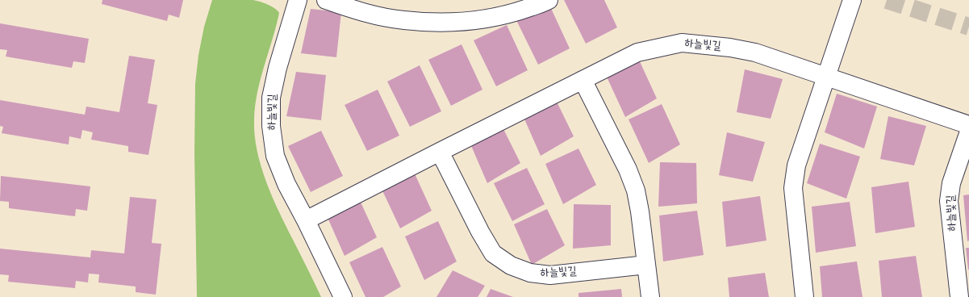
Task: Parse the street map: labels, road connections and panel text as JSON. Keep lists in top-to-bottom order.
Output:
{
  "streets": {
    "street": ["하늘빛길"]
  }
}
